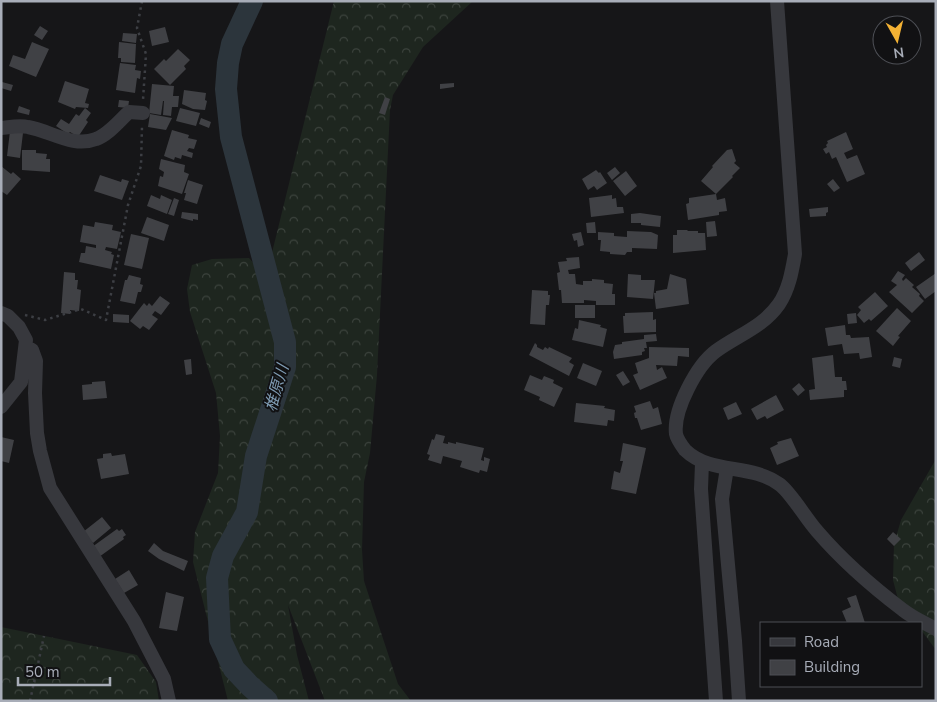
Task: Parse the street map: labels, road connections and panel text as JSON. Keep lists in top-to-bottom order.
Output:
{
  "water": ["椎原川"],
  "legend": ["Road", "Building"],
  "scale_bar": "50 m",
  "north": "bottom"
}
